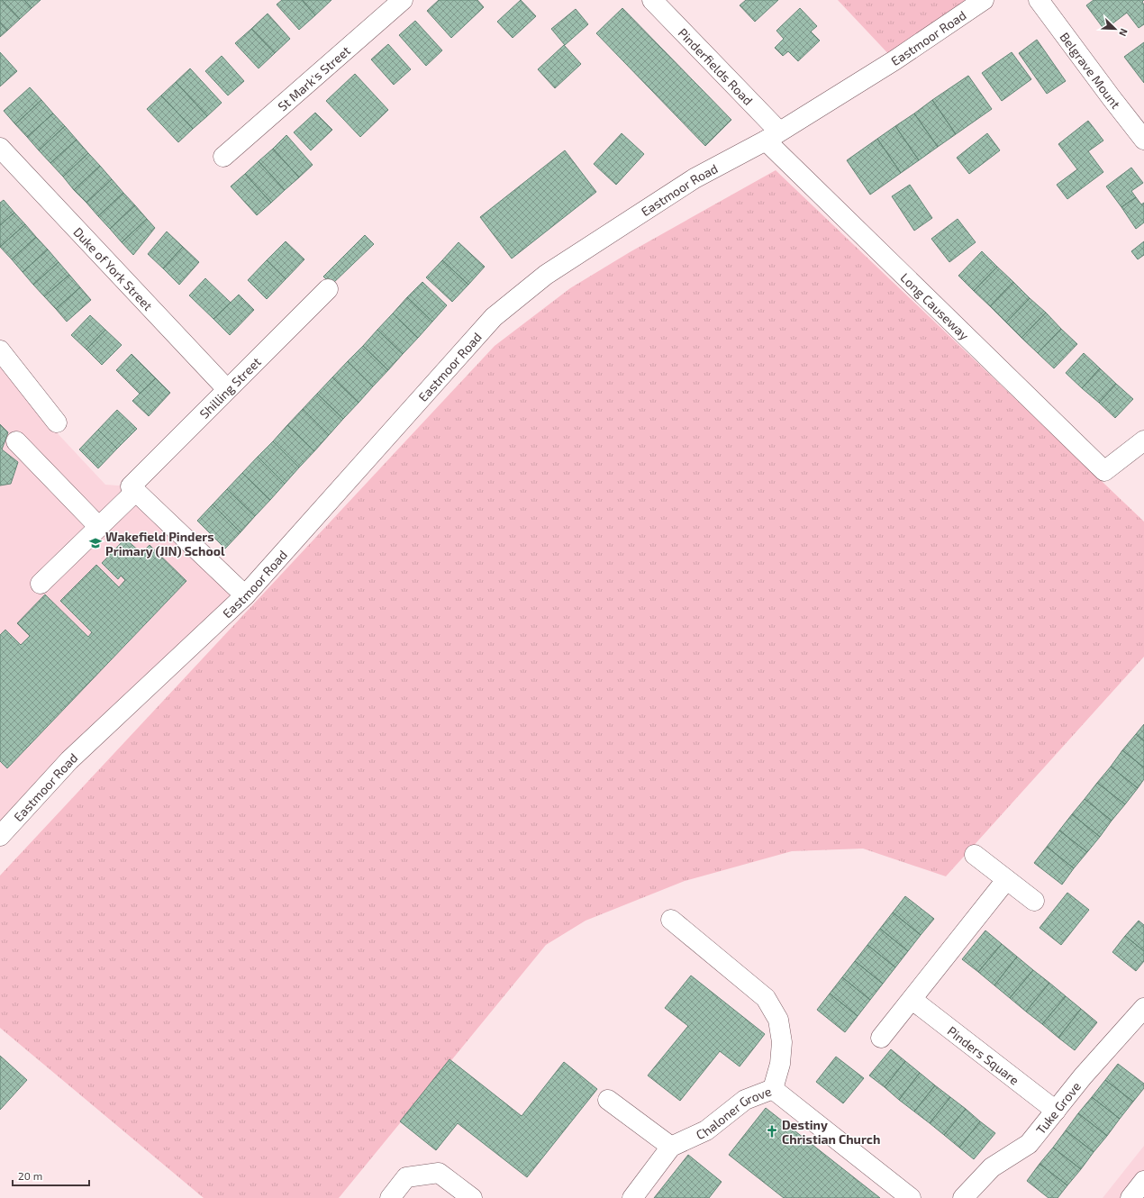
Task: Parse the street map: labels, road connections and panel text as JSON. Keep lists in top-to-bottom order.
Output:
{
  "streets": {
    "street": [
      "Eastmoor Road",
      "Pinderfields Road",
      "Belgrave Mount",
      "St Mark's Street",
      "Duke of York Street",
      "Long Causeway",
      "Shilling Street",
      "Pinders Square",
      "Tuke Grove",
      "Chaloner Grove"
    ]
  },
  "crossings": [
    ["Eastmoor Road", "Pinderfields Road"],
    ["Eastmoor Road", "Long Causeway"],
    ["Pinderfields Road", "Long Causeway"],
    ["Duke of York Street", "Shilling Street"],
    ["Pinders Square", "Tuke Grove"]
  ],
  "places": {
    "school or university": ["Wakefield Pinders Primary (JIN) School"],
    "church": ["Destiny Christian Church"]
  },
  "scale_bar": "20 m",
  "north": "bottom right"
}
